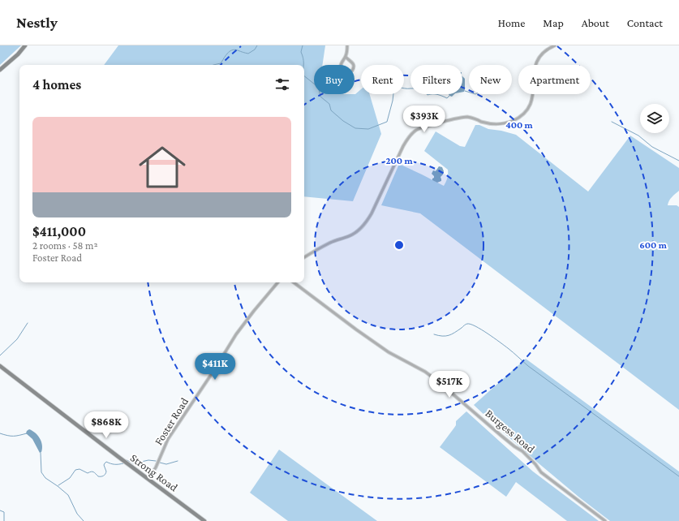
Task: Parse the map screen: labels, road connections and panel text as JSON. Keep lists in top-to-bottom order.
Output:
{
  "streets": {
    "street": ["Foster Road", "Burgess Road", "Strong Road"]
  },
  "crossings": [
    ["Foster Road", "Strong Road"]
  ],
  "page": {
    "header": "Nestly",
    "nav": [
      "Home",
      "Map",
      "About",
      "Contact"
    ],
    "chip": [
      "Buy",
      "Rent",
      "Filters",
      "New",
      "Apartment"
    ],
    "heading": "4 homes",
    "list": [
      {
        "name": "$411,000",
        "note": "2 rooms · 58 m² · Foster Road"
      }
    ],
    "price": [
      "$393K",
      "$411K",
      "$517K",
      "$868K"
    ]
  },
  "rings": ["400 m", "200 m", "600 m"]
}
